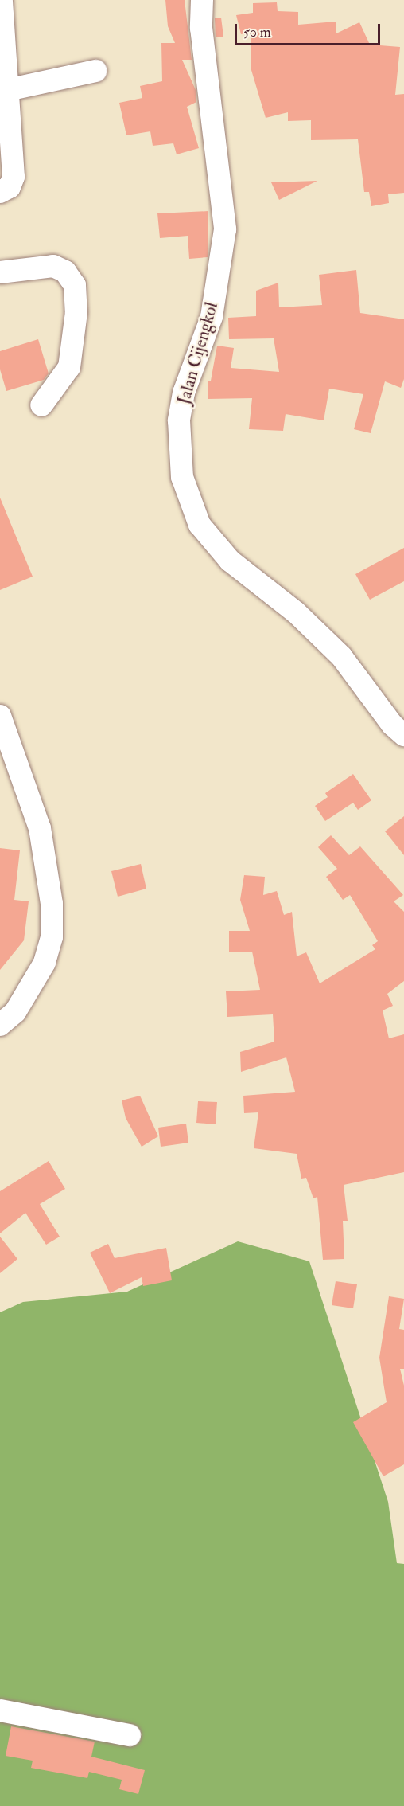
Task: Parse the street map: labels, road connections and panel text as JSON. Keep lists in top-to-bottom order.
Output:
{
  "streets": {
    "street": ["Jalan Cijengkol"]
  },
  "scale_bar": "50 m"
}
